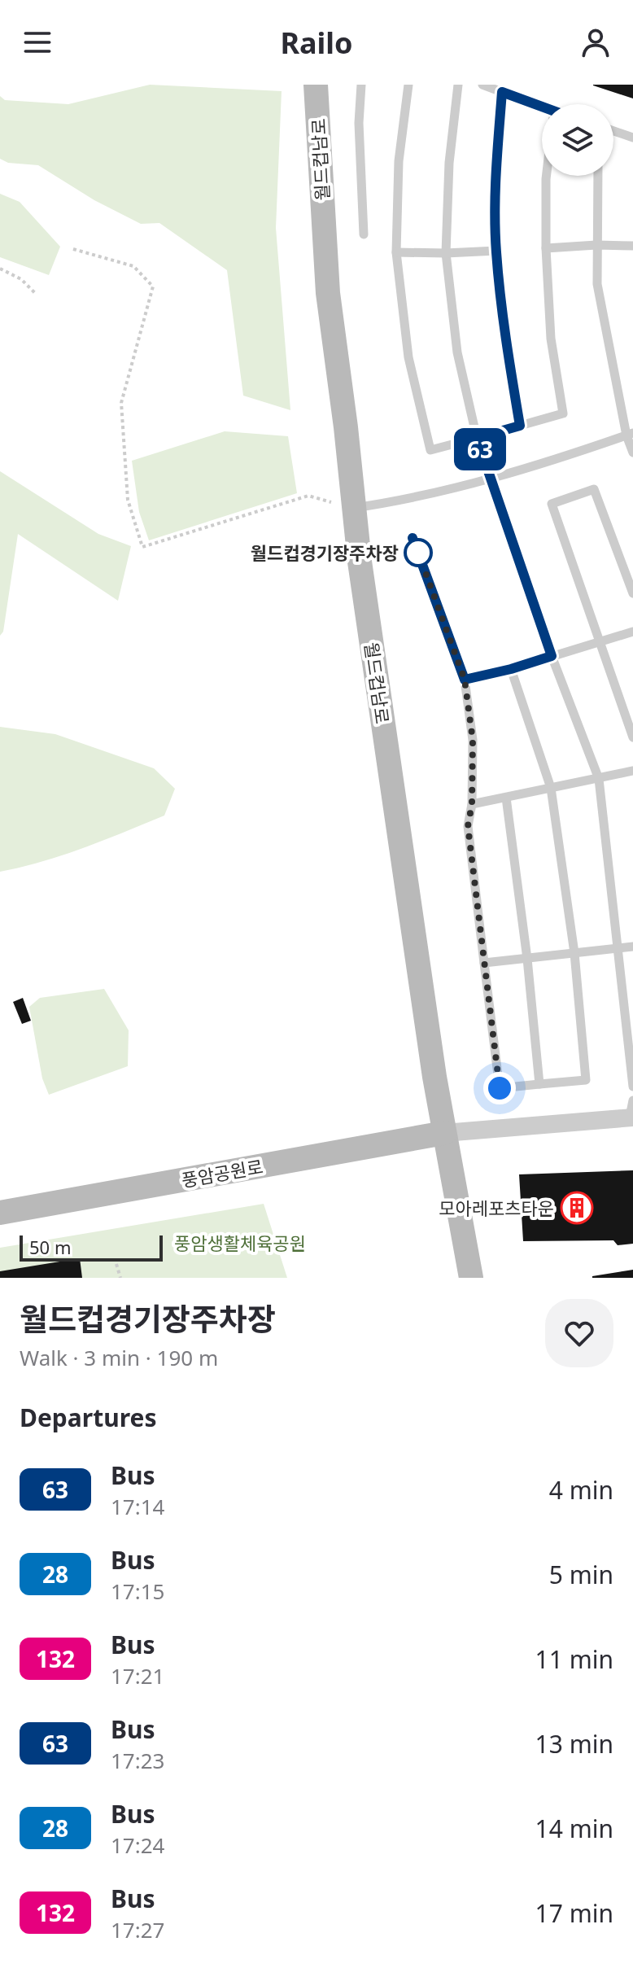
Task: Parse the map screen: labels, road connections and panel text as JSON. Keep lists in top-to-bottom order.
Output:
{
  "streets": {
    "street": ["월드컵남로", "풍암공원로"]
  },
  "crossings": [
    ["월드컵남로", "풍암공원로"]
  ],
  "parks": ["풍암생활체육공원"],
  "places": {
    "other": ["월드컵경기장주차장"],
    "building": ["모아레포츠타운"]
  },
  "lines": ["bus line 63"],
  "scale_bar": "50 m",
  "page": {
    "header": "Railo",
    "on_map": "63",
    "scale": "50 m",
    "heading": [
      ["월드컵경기장주차장", "Walk · 3 min · 190 m"],
      "Departures"
    ],
    "list": [
      {
        "mark": "63",
        "name": "Bus",
        "note": "17:14",
        "value": "4 min"
      },
      {
        "mark": "28",
        "name": "Bus",
        "note": "17:15",
        "value": "5 min"
      },
      {
        "mark": "132",
        "name": "Bus",
        "note": "17:21",
        "value": "11 min"
      },
      {
        "mark": "63",
        "name": "Bus",
        "note": "17:23",
        "value": "13 min"
      },
      {
        "mark": "28",
        "name": "Bus",
        "note": "17:24",
        "value": "14 min"
      },
      {
        "mark": "132",
        "name": "Bus",
        "note": "17:27",
        "value": "17 min"
      }
    ]
  }
}
